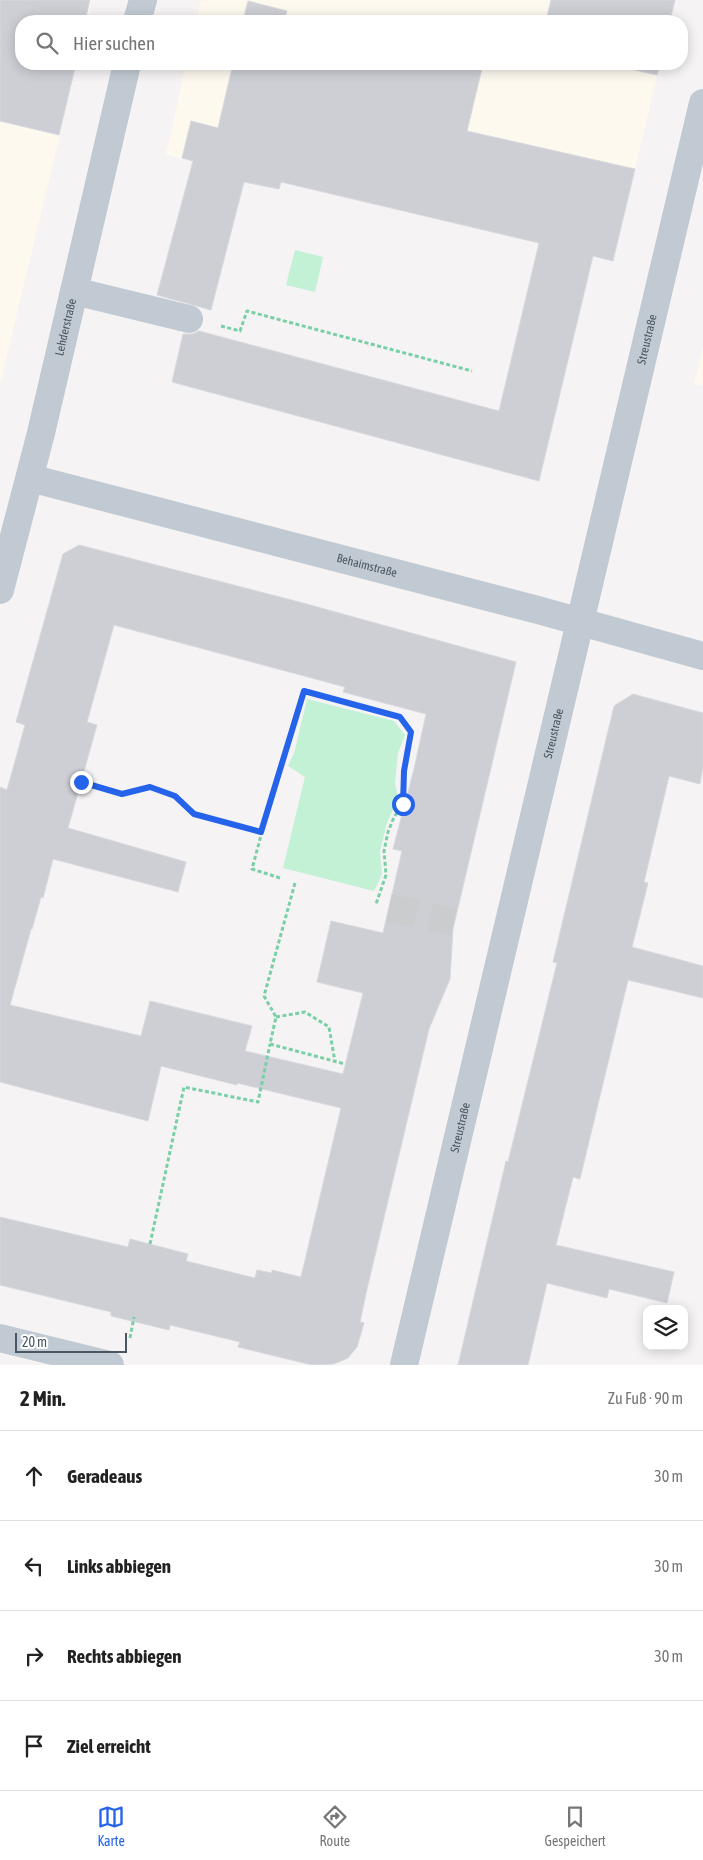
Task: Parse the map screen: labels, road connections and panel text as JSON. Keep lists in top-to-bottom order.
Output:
{
  "streets": {
    "street": ["Lehderstraße", "Streustraße", "Behaimstraße"]
  },
  "crossings": [
    ["Lehderstraße", "Behaimstraße"],
    ["Streustraße", "Behaimstraße"]
  ],
  "scale_bar": "20 m",
  "page": {
    "search": "Hier suchen",
    "scale": "20 m",
    "heading": ["2 Min.", "Zu Fuß · 90 m"],
    "list": [
      ["Geradeaus", "30 m"],
      ["Links abbiegen", "30 m"],
      ["Rechts abbiegen", "30 m"],
      "Ziel erreicht"
    ],
    "nav": ["Karte", "Route", "Gespeichert"]
  }
}
